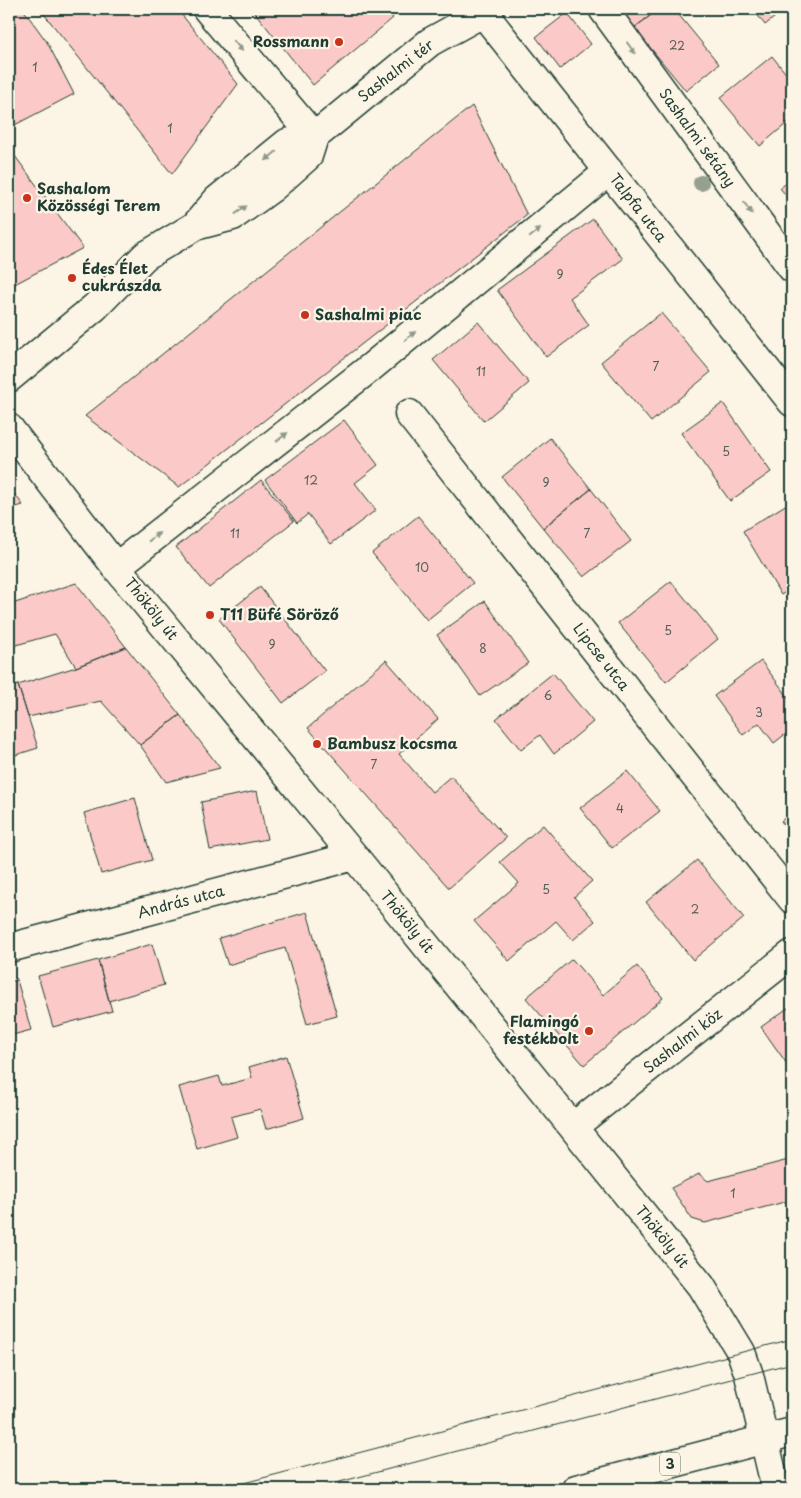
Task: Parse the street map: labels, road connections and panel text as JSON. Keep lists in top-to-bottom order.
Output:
{
  "streets": {
    "street": [
      "Sashalmi tér",
      "Sashalmi sétány",
      "Talpfa utca",
      "Thököly út",
      "Lipcse utca",
      "András utca",
      "Sashalmi köz",
      "3"
    ]
  },
  "crossings": [
    ["Sashalmi tér", "Talpfa utca"],
    ["Thököly út", "András utca"],
    ["Thököly út", "Sashalmi köz"],
    ["Thököly út", "3"]
  ],
  "one_way": ["Sashalmi sétány"],
  "places": [
    "Rossmann",
    "Sashalom Közösségi Terem",
    "Édes Élet cukrászda",
    "Sashalmi piac",
    "T11 Büfé Söröző",
    "Bambusz kocsma",
    "Flamingó festékbolt"
  ],
  "house_numbers": [
    "22",
    "1",
    "1",
    "9",
    "7",
    "11",
    "5",
    "12",
    "9",
    "11",
    "7",
    "10",
    "5",
    "9",
    "8",
    "6",
    "3",
    "7",
    "4",
    "5",
    "2",
    "1"
  ]
}
